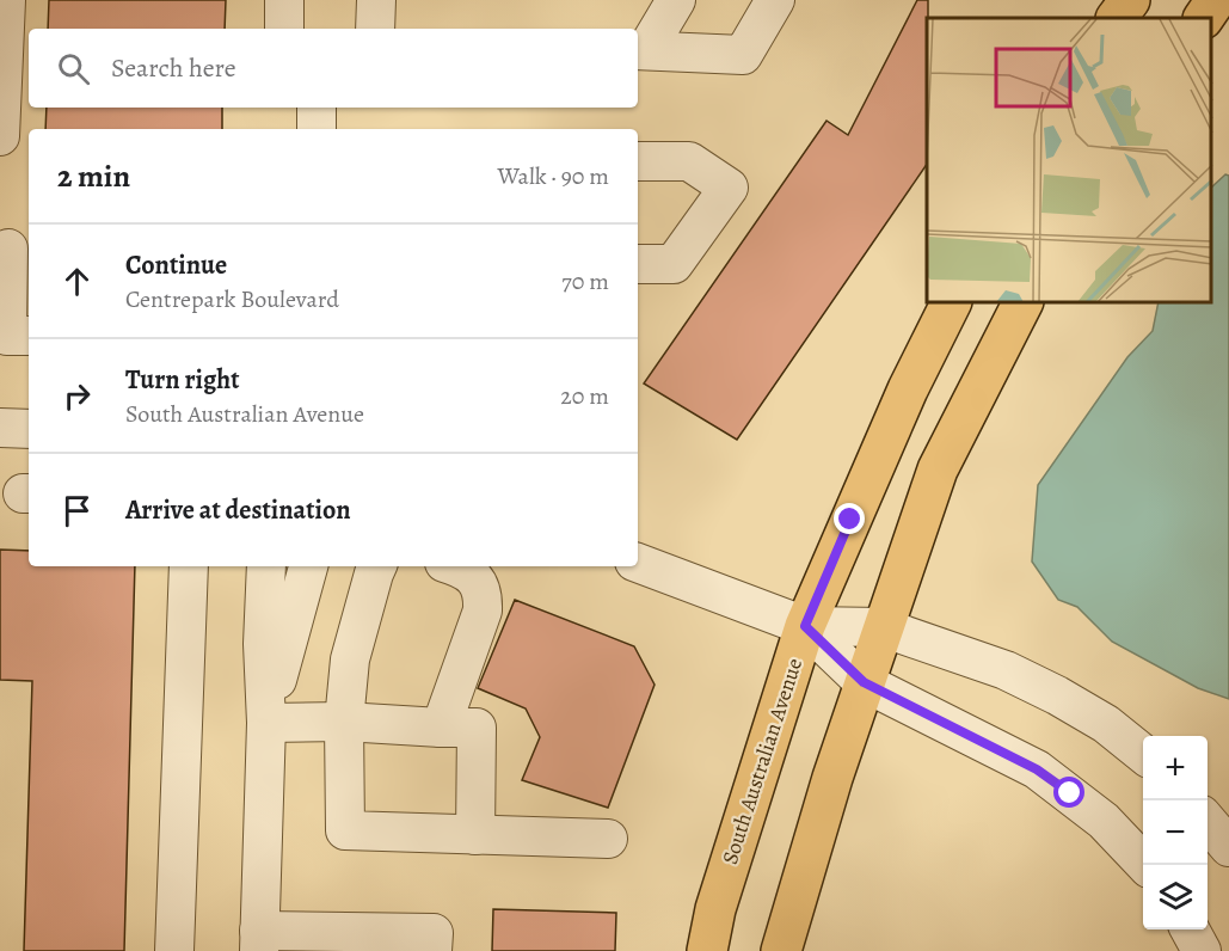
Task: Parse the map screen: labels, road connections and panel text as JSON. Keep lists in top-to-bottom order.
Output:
{
  "streets": {
    "main road": ["South Australian Avenue"]
  },
  "page": {
    "search": "Search here",
    "heading": ["2 min", "Walk · 90 m"],
    "list": [
      ["Continue", "Centrepark Boulevard", "70 m"],
      ["Turn right", "South Australian Avenue", "20 m"],
      "Arrive at destination"
    ],
    "map_buttons": ["+", "−"]
  }
}
